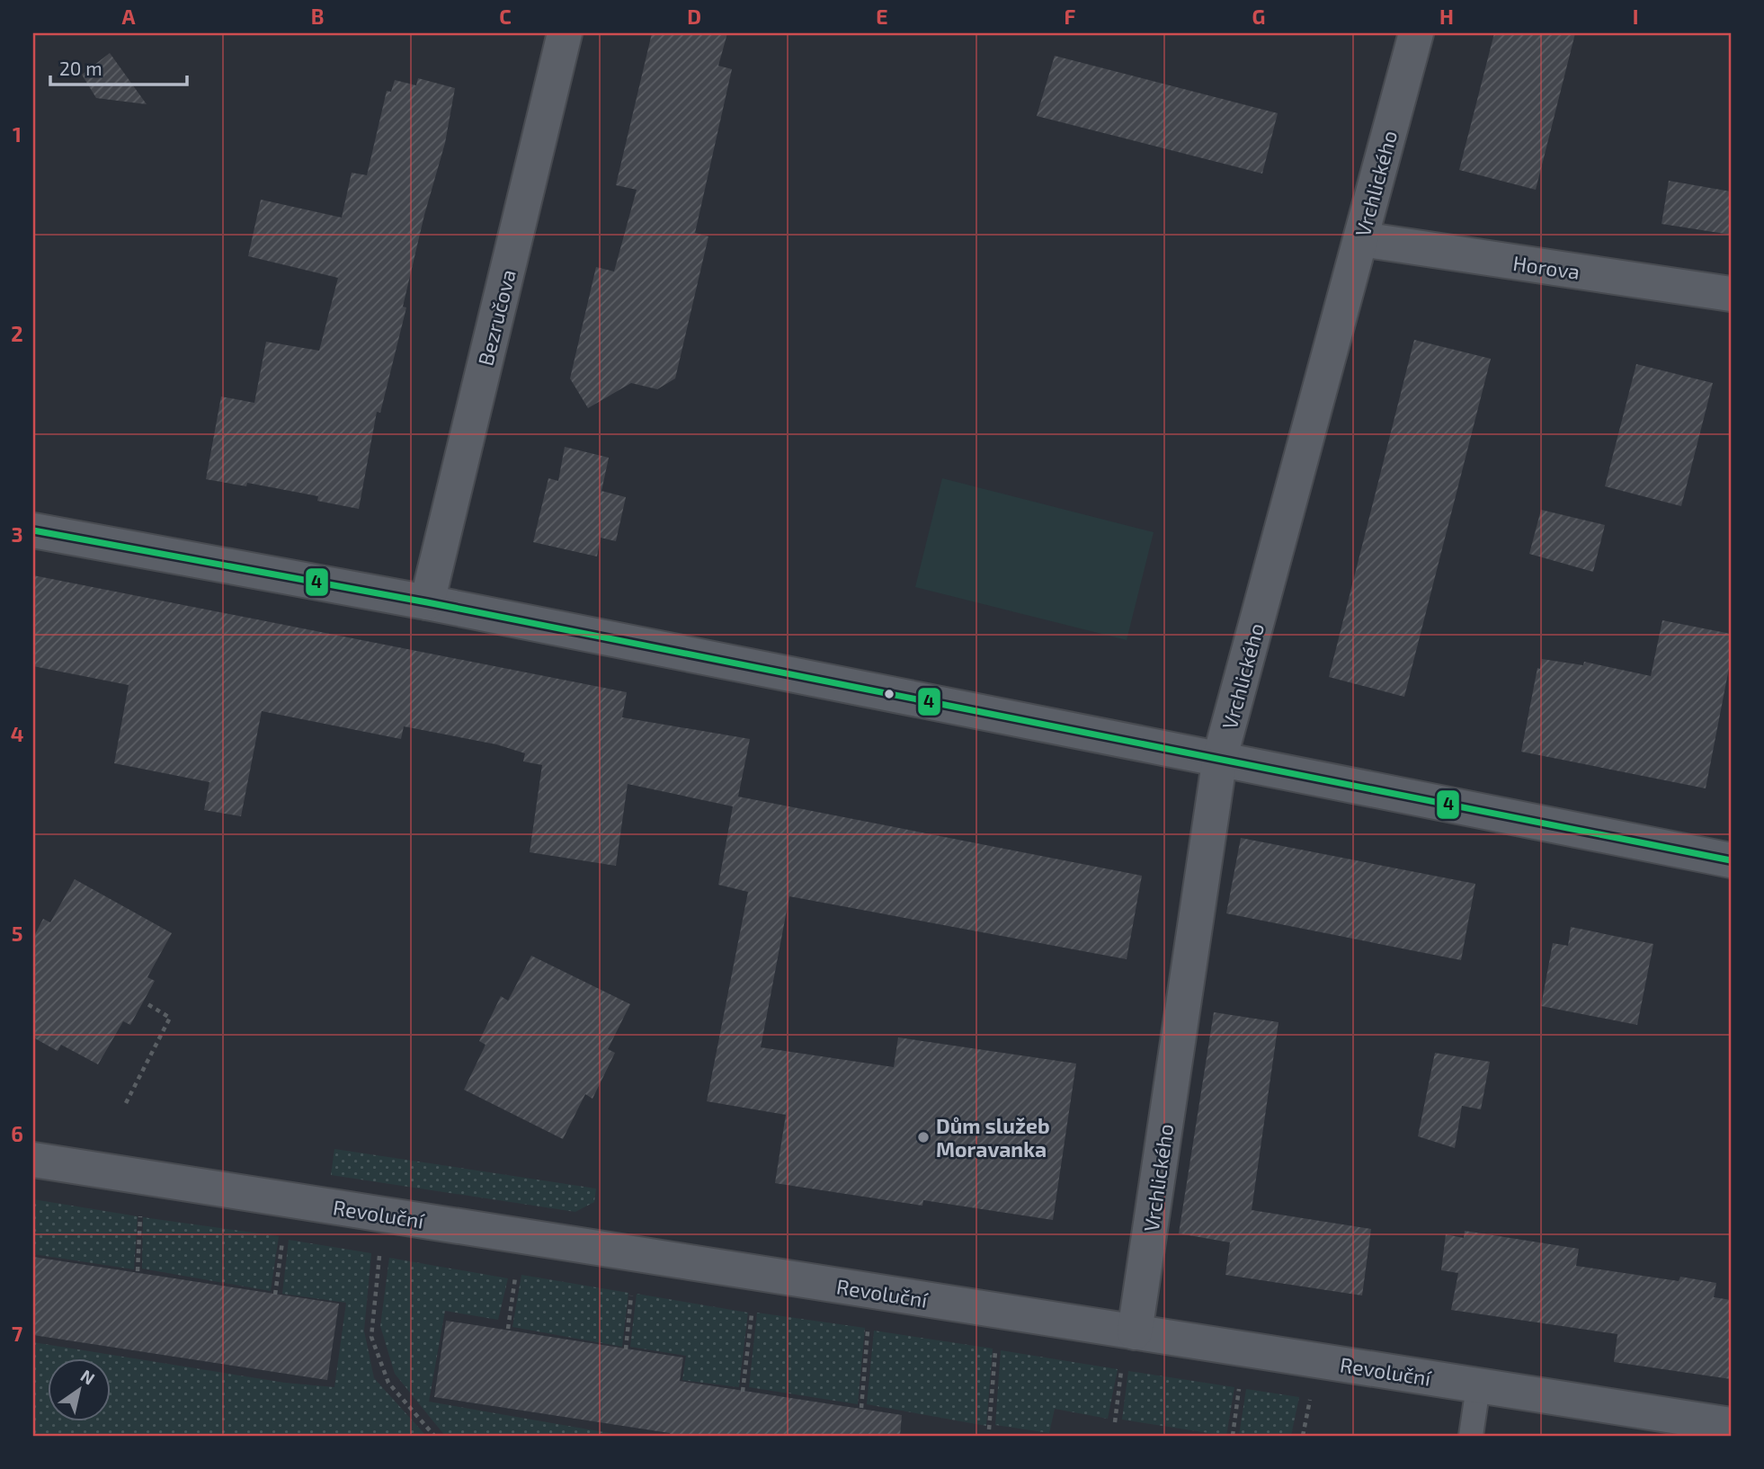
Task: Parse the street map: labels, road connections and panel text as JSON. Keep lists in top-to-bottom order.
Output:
{
  "streets": {
    "street": [
      "Vrchlického",
      "Horova",
      "Bezručova",
      "Revoluční"
    ]
  },
  "crossings": [
    ["Vrchlického", "Horova"],
    ["Vrchlického", "Revoluční"]
  ],
  "places": ["Dům služeb Moravanka"],
  "lines": ["transit line 4"],
  "scale_bar": "20 m",
  "north": "top right",
  "grid": {
    "columns": [
      "A",
      "B",
      "C",
      "D",
      "E",
      "F",
      "G",
      "H",
      "I"
    ],
    "rows": [
      "1",
      "2",
      "3",
      "4",
      "5",
      "6",
      "7"
    ]
  }
}
